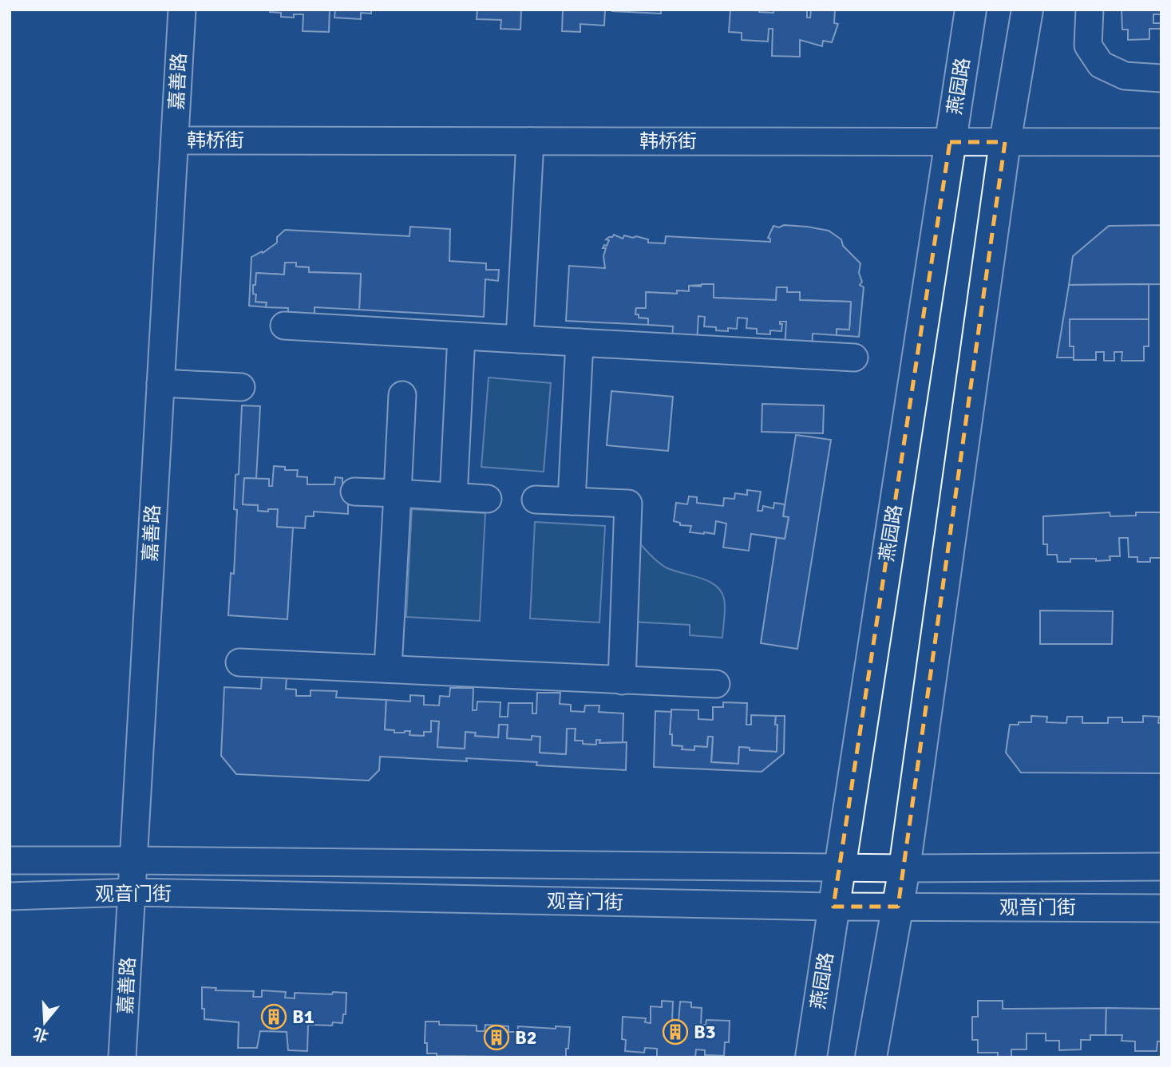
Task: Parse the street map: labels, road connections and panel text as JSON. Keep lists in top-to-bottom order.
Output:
{
  "streets": {
    "main road": ["燕园路"],
    "street": ["嘉善路", "韩桥街", "观音门街"]
  },
  "crossings": [
    ["嘉善路", "韩桥街"],
    ["嘉善路", "观音门街"],
    ["燕园路", "韩桥街"],
    ["燕园路", "观音门街"]
  ],
  "places": {
    "building": ["B1", "B3", "B2"]
  },
  "north": "bottom"
}
